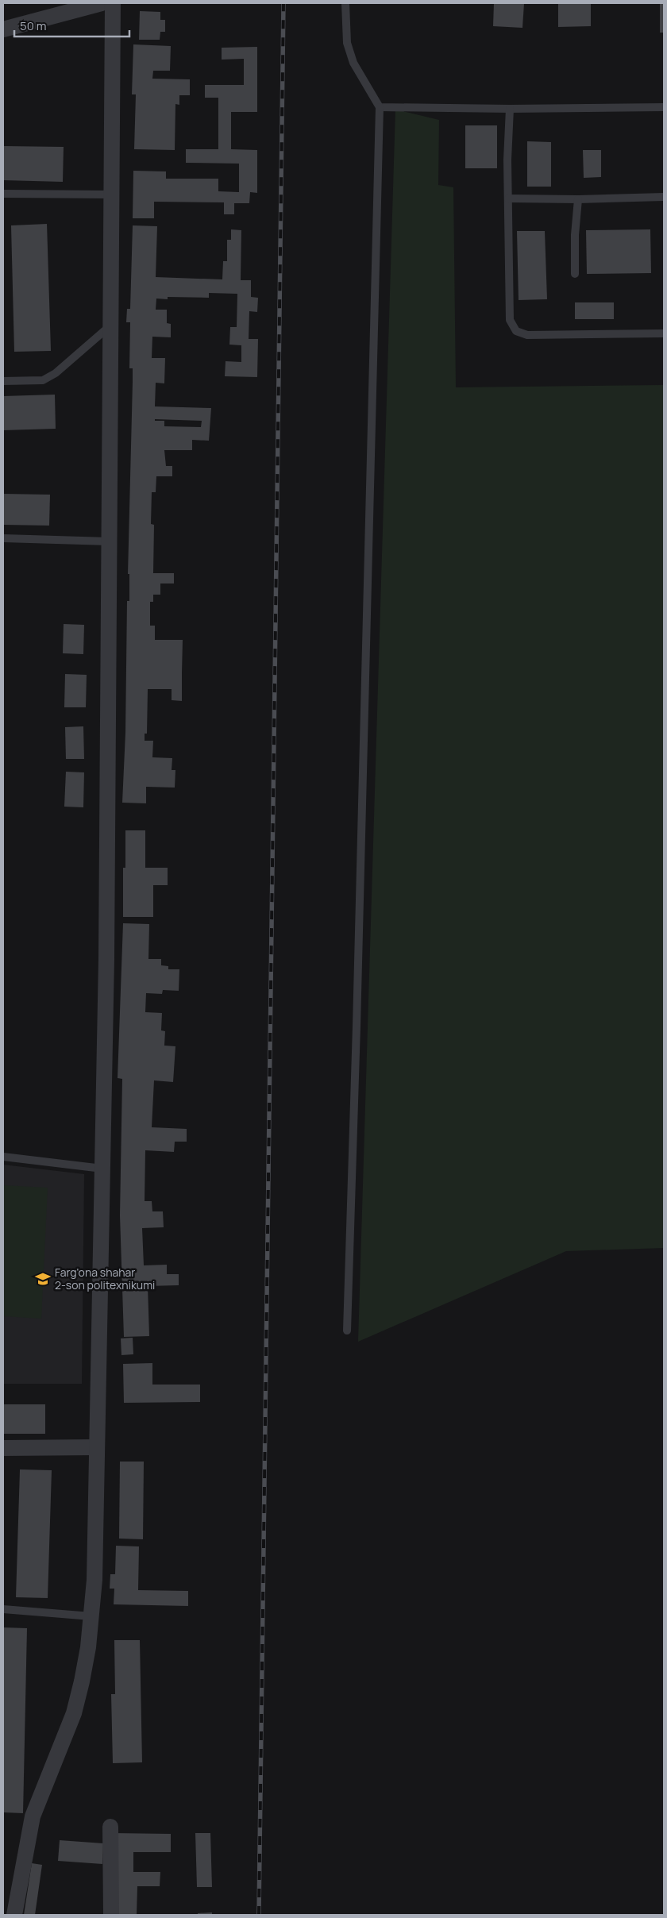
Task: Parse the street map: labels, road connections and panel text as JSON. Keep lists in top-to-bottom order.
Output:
{
  "places": {
    "school or university": ["Farg'ona shahar 2-son politexnikumi"]
  },
  "scale_bar": "50 m"
}
